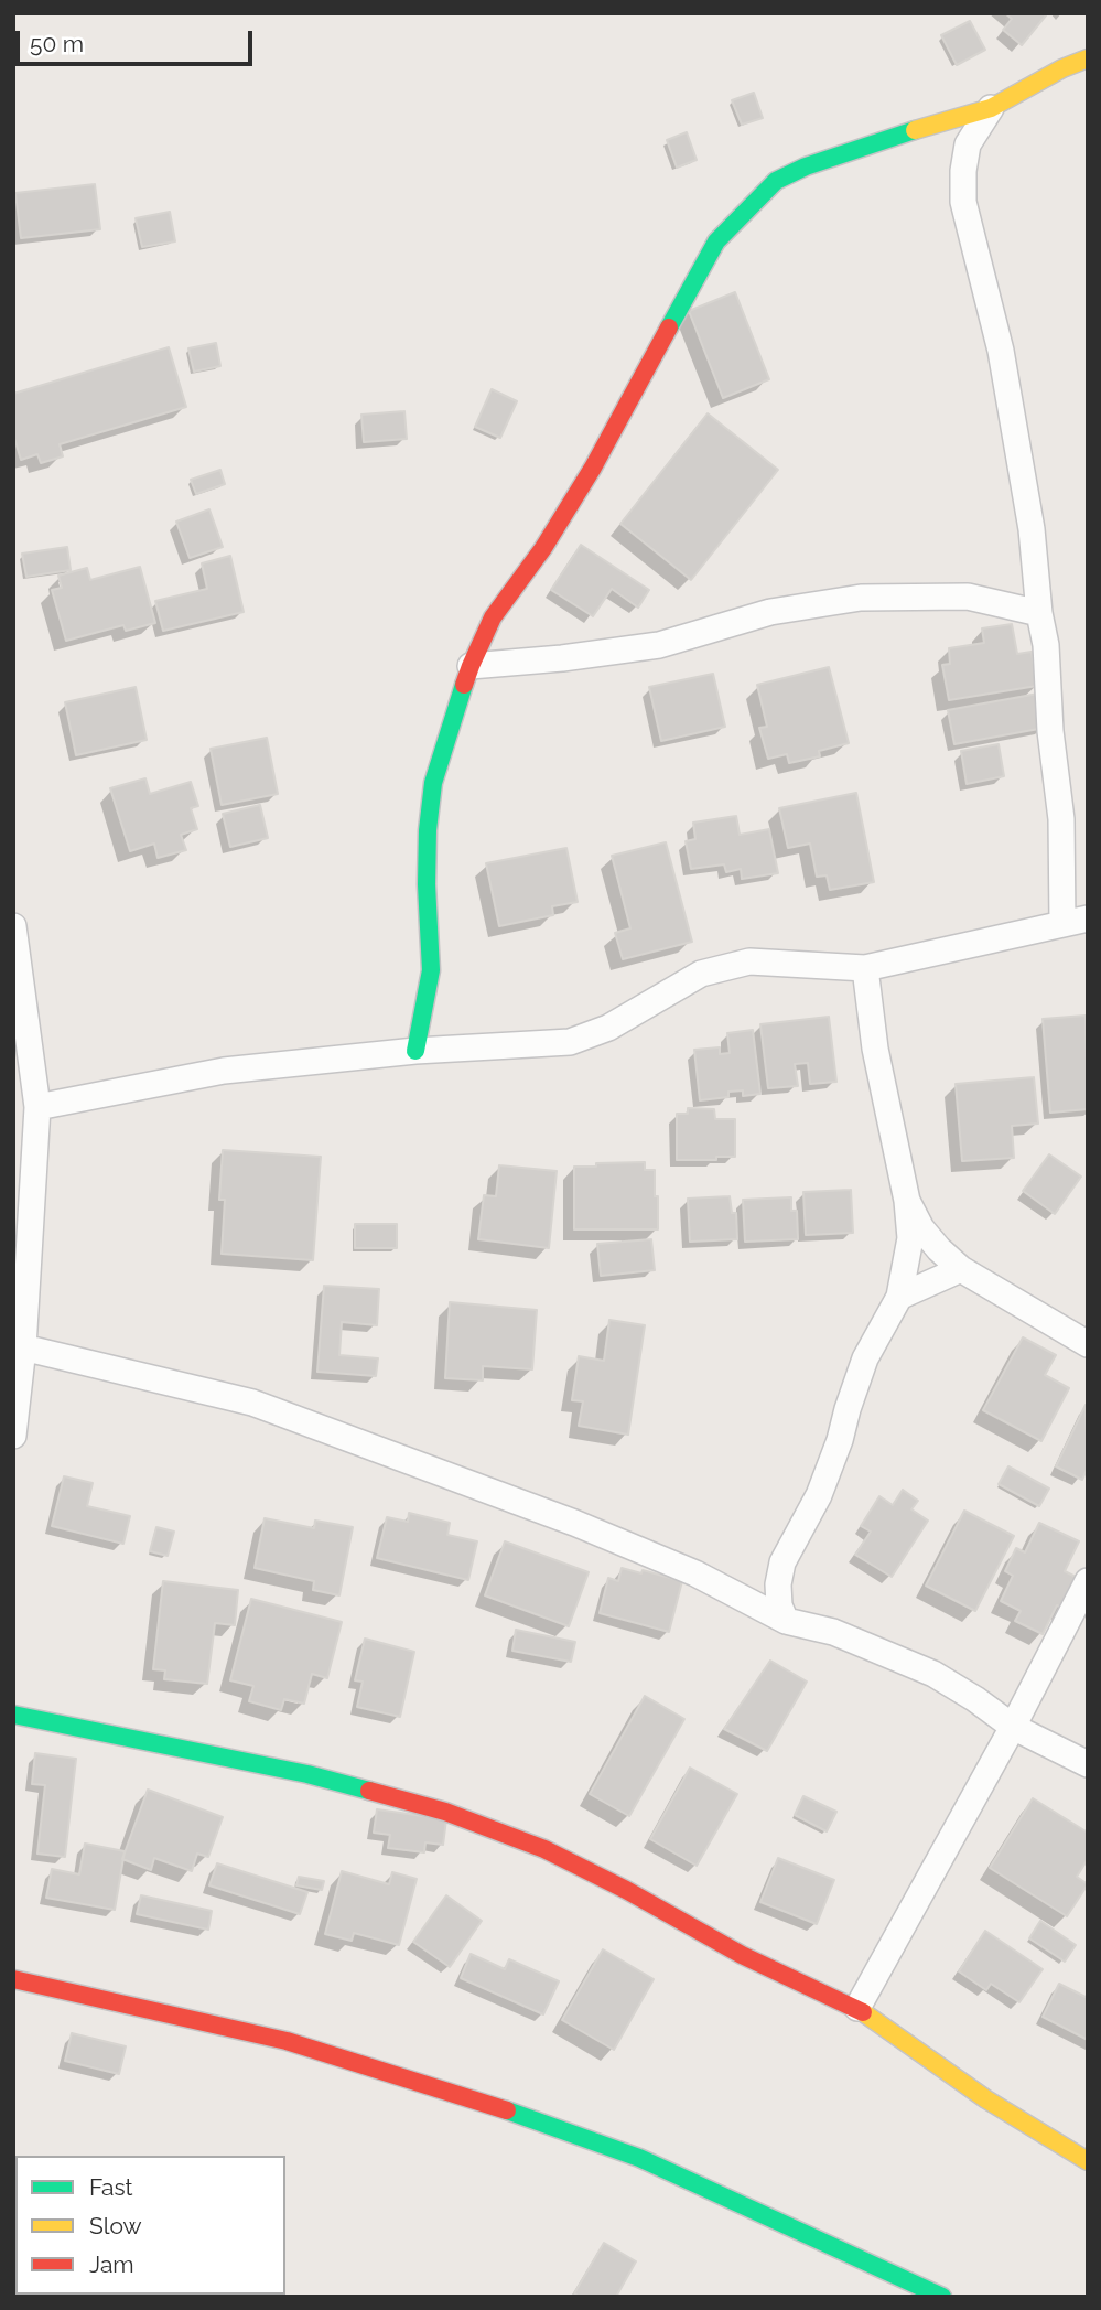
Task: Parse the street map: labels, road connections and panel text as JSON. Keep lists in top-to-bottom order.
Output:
{
  "legend": ["Fast", "Slow", "Jam"],
  "scale_bar": "50 m"
}
